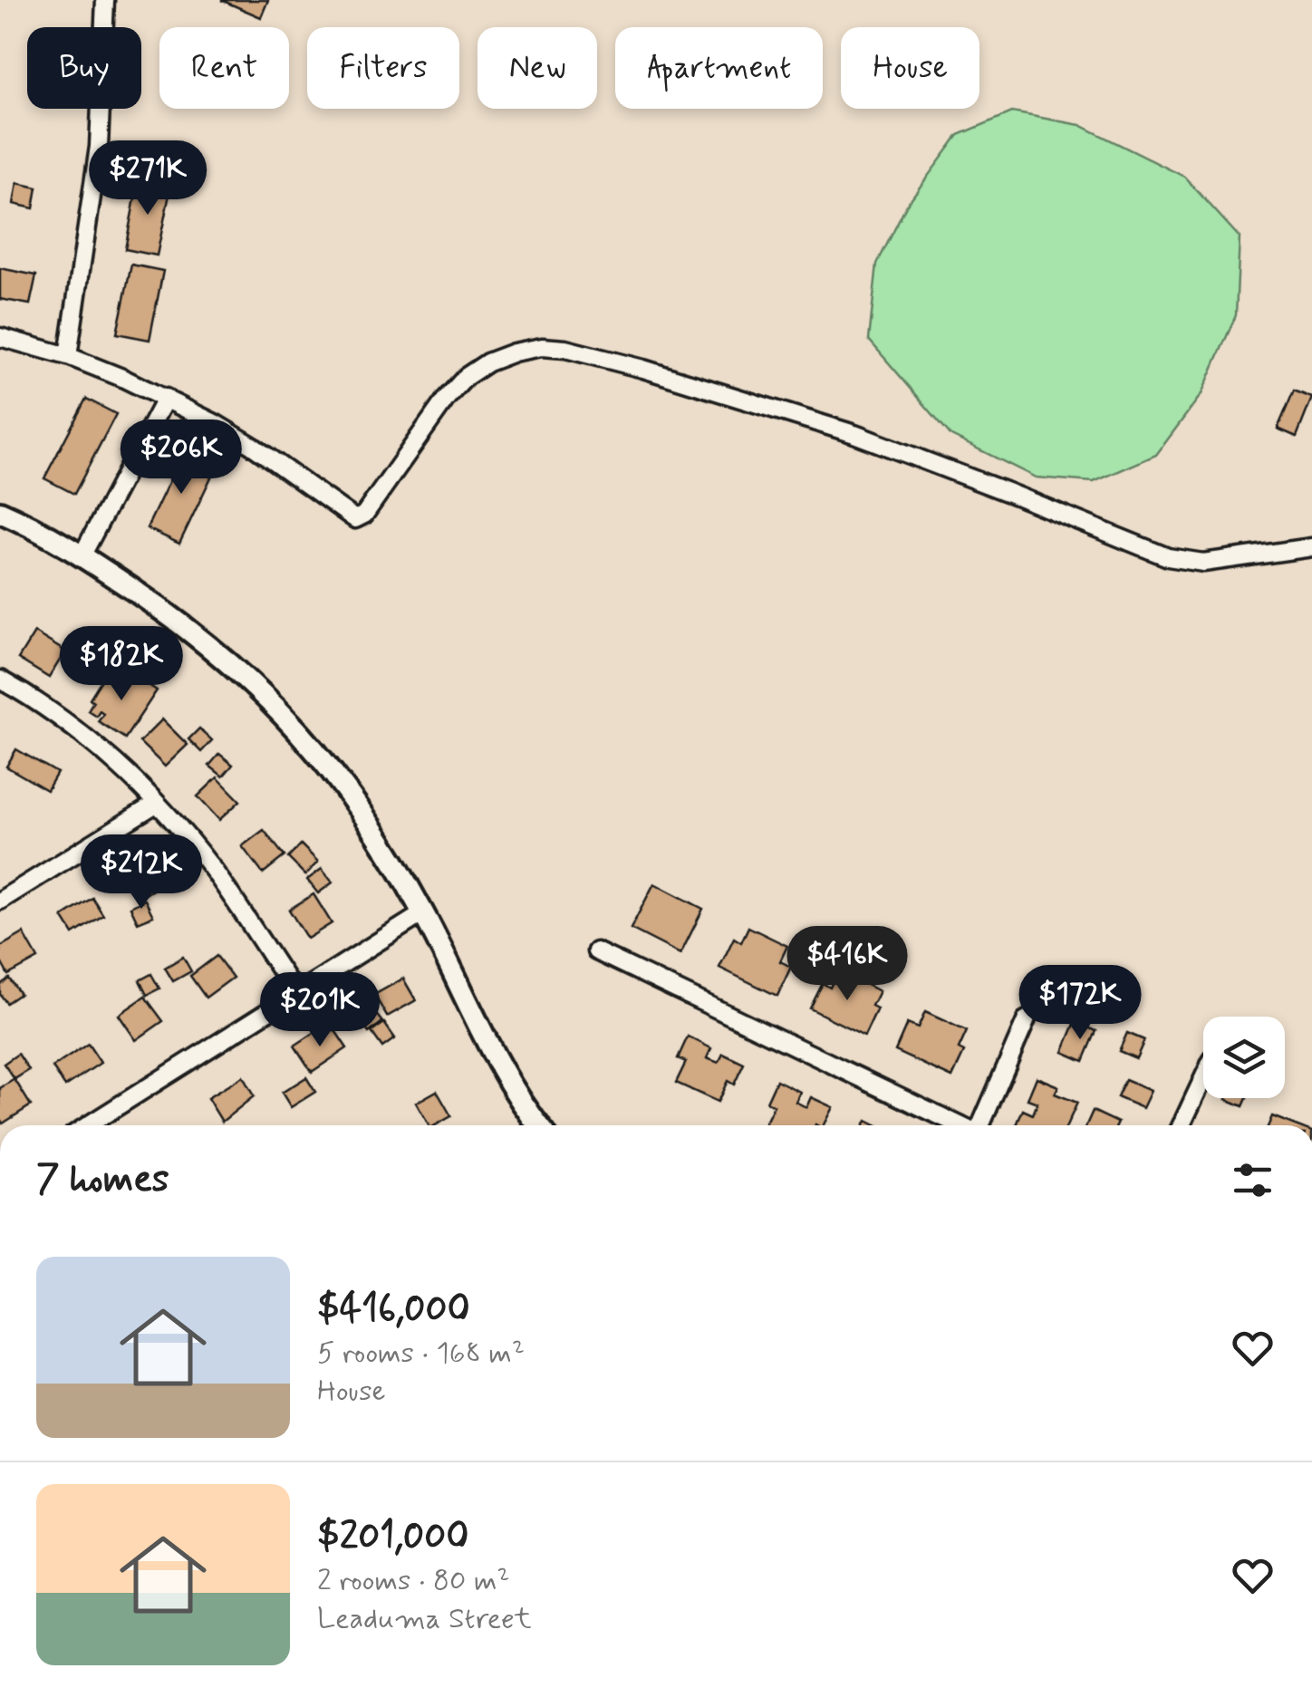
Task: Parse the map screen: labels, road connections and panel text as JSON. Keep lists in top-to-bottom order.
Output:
{
  "page": {
    "chip": [
      "Buy",
      "Rent",
      "Filters",
      "New",
      "Apartment",
      "House"
    ],
    "price": [
      "$271K",
      "$206K",
      "$182K",
      "$212K",
      "$416K",
      "$172K",
      "$201K"
    ],
    "heading": "7 homes",
    "list": [
      {
        "name": "$416,000",
        "note": "5 rooms · 168 m² · House"
      },
      {
        "name": "$201,000",
        "note": "2 rooms · 80 m² · Leaduma Street"
      }
    ]
  }
}
